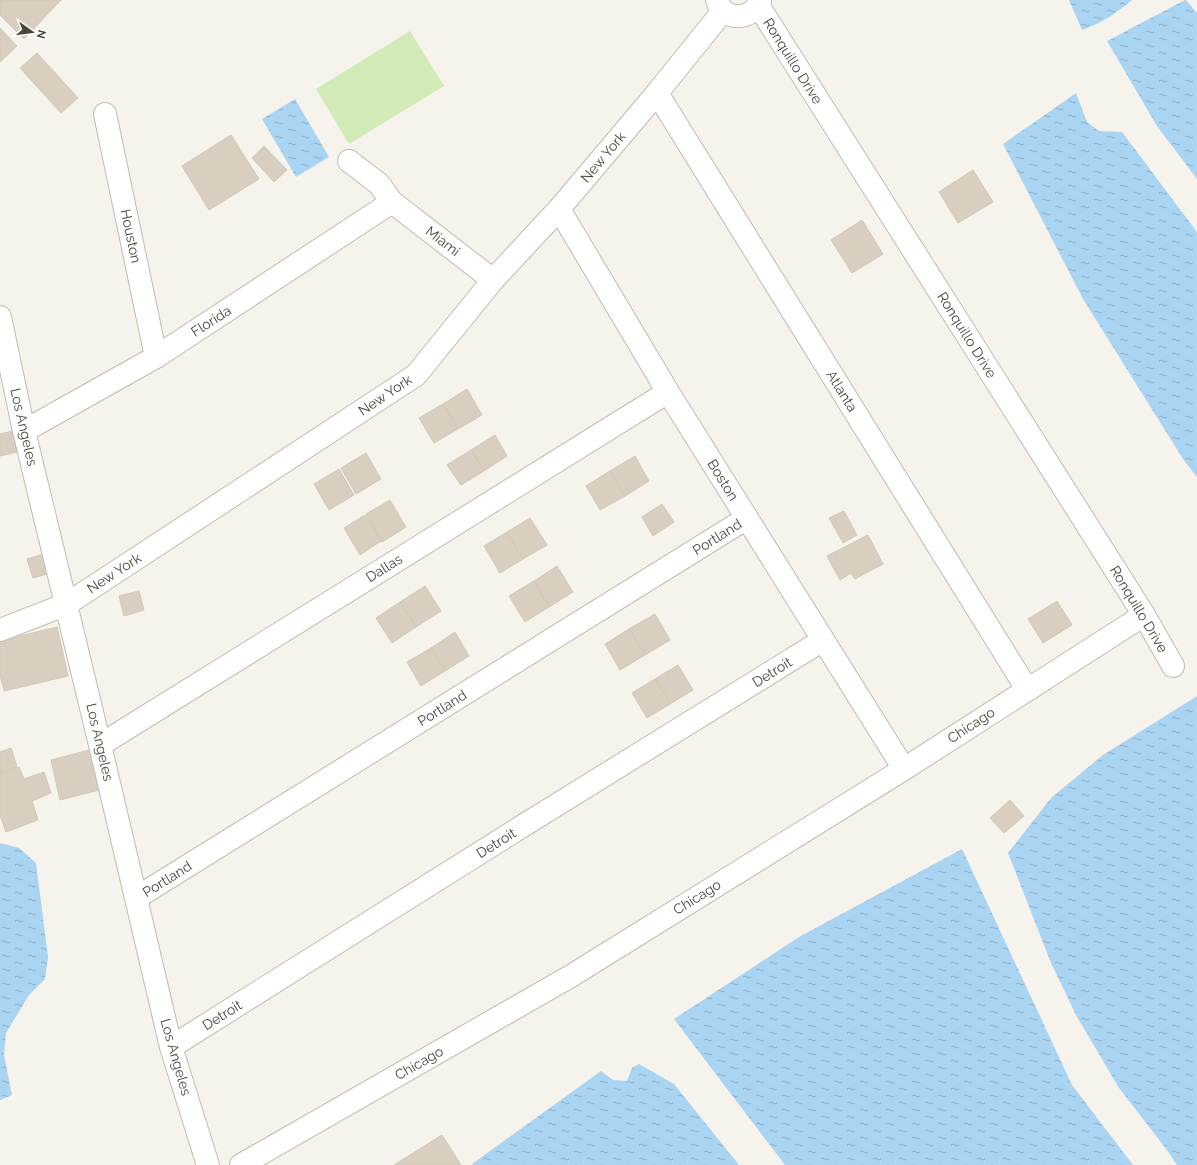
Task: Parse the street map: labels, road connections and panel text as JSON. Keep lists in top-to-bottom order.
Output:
{
  "streets": {
    "street": [
      "Ronquillo Drive",
      "New York",
      "Houston",
      "Miami",
      "Florida",
      "Atlanta",
      "Los Angeles",
      "Boston",
      "Portland",
      "Dallas",
      "Detroit",
      "Chicago"
    ]
  },
  "crossings": [
    ["Ronquillo Drive", "New York"],
    ["Ronquillo Drive", "Chicago"],
    ["New York", "Miami"],
    ["New York", "Atlanta"],
    ["New York", "Los Angeles"],
    ["New York", "Boston"],
    ["Houston", "Florida"],
    ["Miami", "Florida"],
    ["Florida", "Los Angeles"],
    ["Atlanta", "Chicago"],
    ["Los Angeles", "Portland"],
    ["Los Angeles", "Dallas"],
    ["Los Angeles", "Detroit"],
    ["Boston", "Portland"],
    ["Boston", "Dallas"],
    ["Boston", "Detroit"],
    ["Boston", "Chicago"]
  ],
  "north": "right"
}
